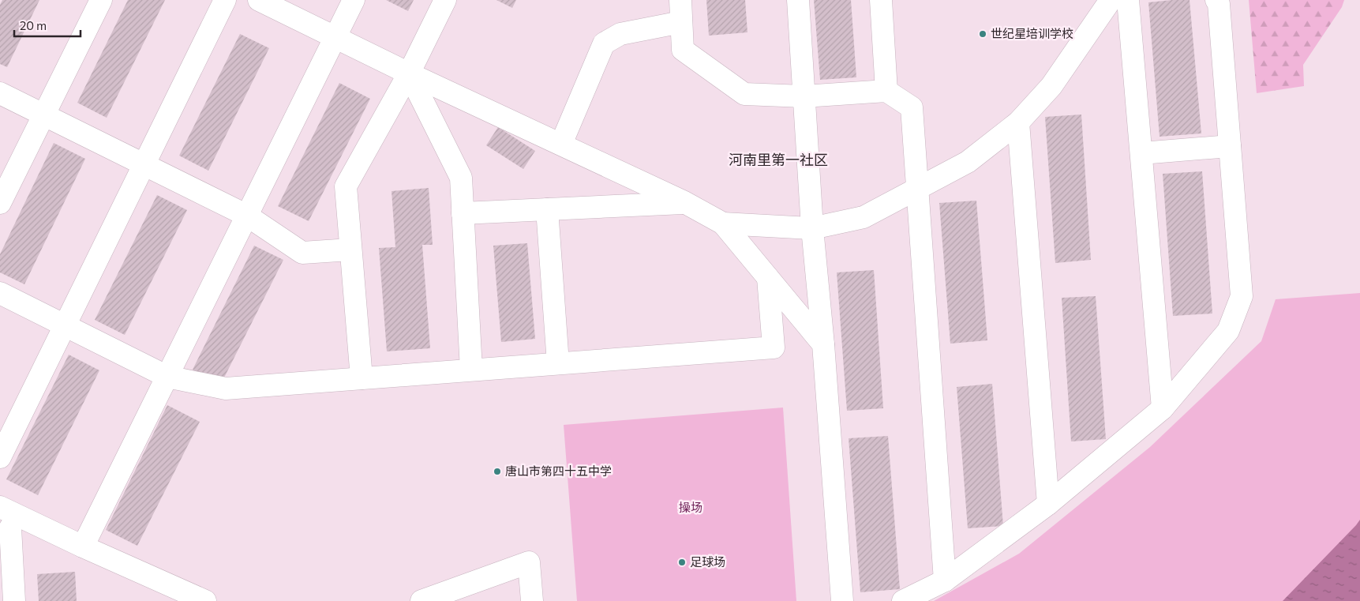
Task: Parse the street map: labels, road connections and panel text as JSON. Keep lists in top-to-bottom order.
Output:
{
  "districts": ["河南里第一社区"],
  "parks": ["操场"],
  "places": ["世纪星培训学校", "唐山市第四十五中学", "足球场"],
  "scale_bar": "20 m"
}
